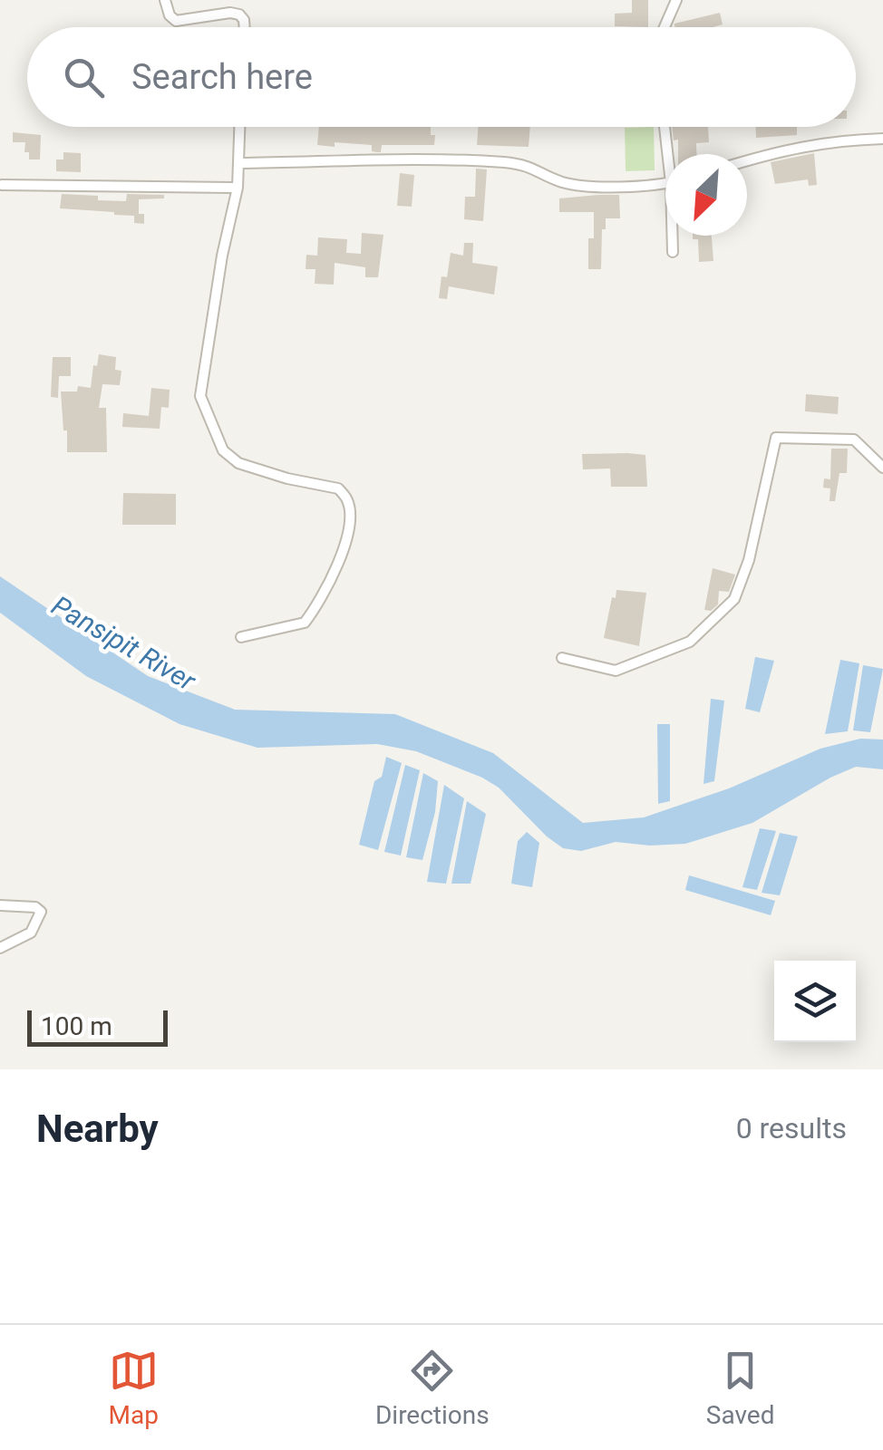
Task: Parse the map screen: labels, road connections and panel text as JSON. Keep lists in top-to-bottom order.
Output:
{
  "water": ["Pansipit River"],
  "scale_bar": "100 m",
  "north": "bottom left",
  "page": {
    "search": "Search here",
    "scale": "100 m",
    "heading": ["Nearby", "0 results"],
    "nav": ["Map", "Directions", "Saved"]
  }
}
